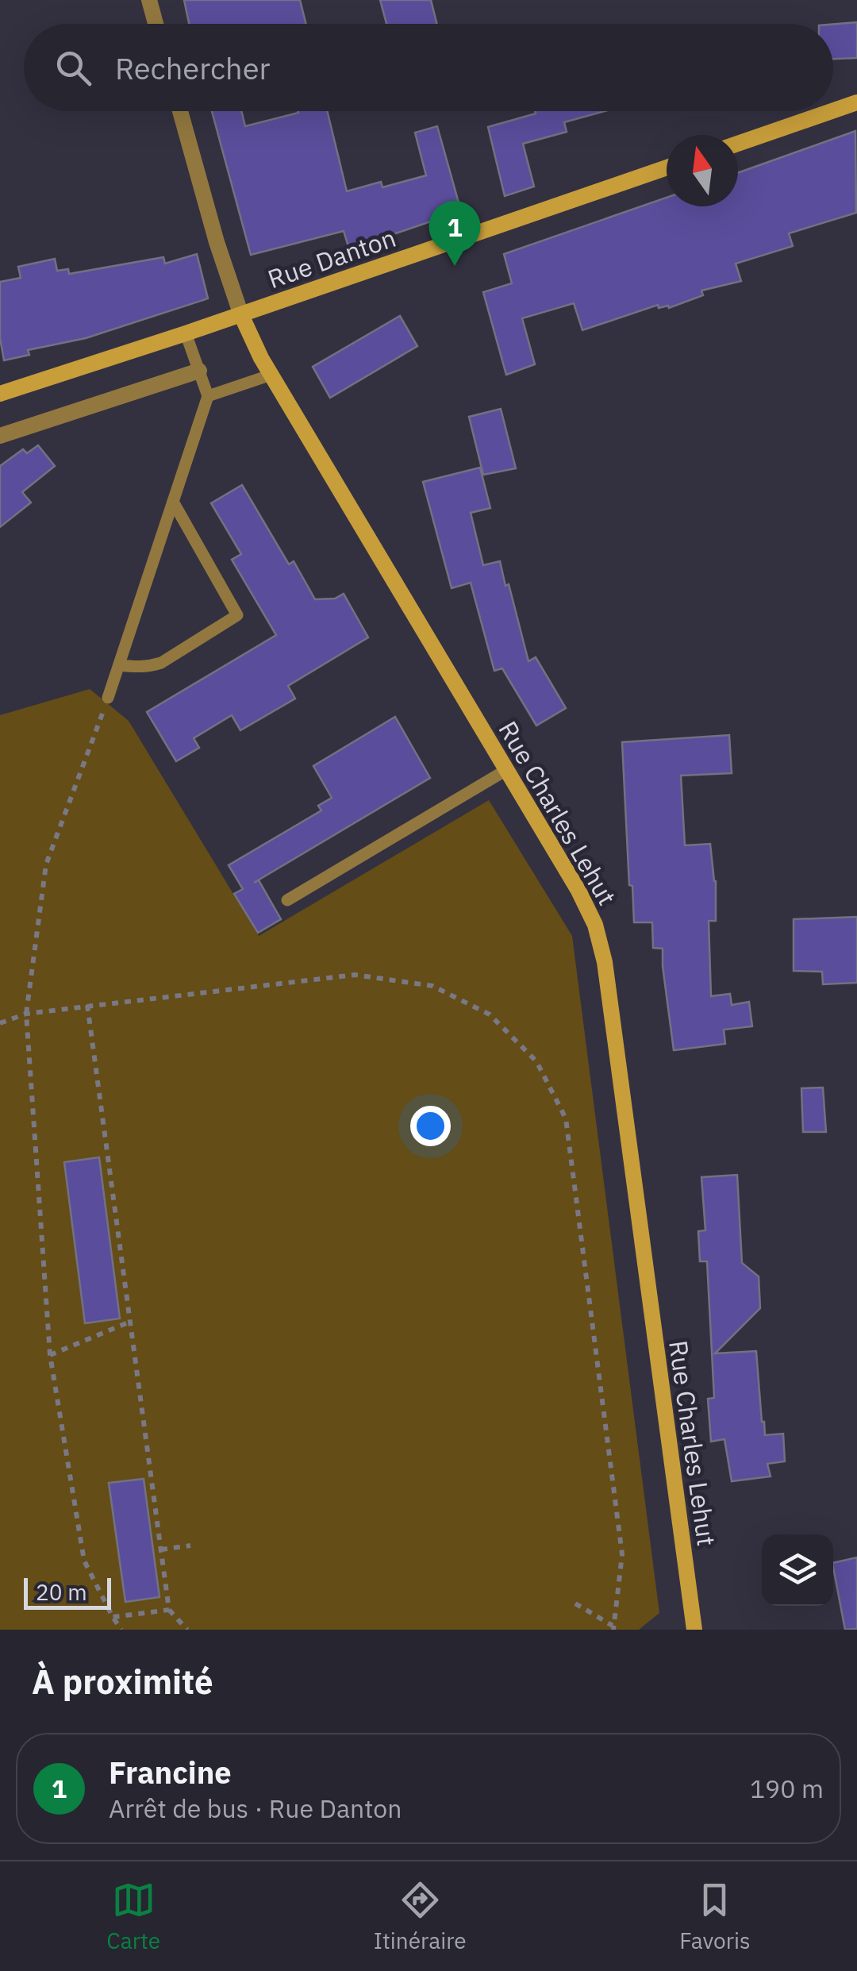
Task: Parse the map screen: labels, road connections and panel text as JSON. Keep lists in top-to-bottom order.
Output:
{
  "streets": {
    "street": ["Rue Danton", "Rue Charles Lehut"]
  },
  "crossings": [
    ["Rue Danton", "Rue Charles Lehut"]
  ],
  "scale_bar": "20 m",
  "north": "top",
  "page": {
    "search": "Rechercher",
    "pins": "1",
    "scale": "20 m",
    "heading": "À proximité",
    "list": [
      {
        "mark": "1",
        "name": "Francine",
        "note": "Arrêt de bus · Rue Danton",
        "value": "190 m"
      }
    ],
    "nav": ["Carte", "Itinéraire", "Favoris"]
  }
}
